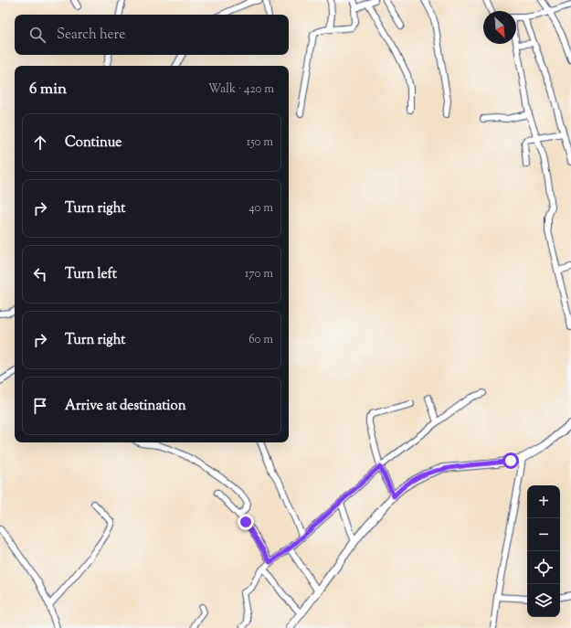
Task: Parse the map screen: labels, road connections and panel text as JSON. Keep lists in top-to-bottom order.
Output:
{
  "north": "bottom right",
  "page": {
    "search": "Search here",
    "heading": ["6 min", "Walk · 420 m"],
    "list": [
      ["Continue", "150 m"],
      ["Turn right", "40 m"],
      ["Turn left", "170 m"],
      ["Turn right", "60 m"],
      "Arrive at destination"
    ],
    "map_buttons": ["+", "−"]
  }
}
